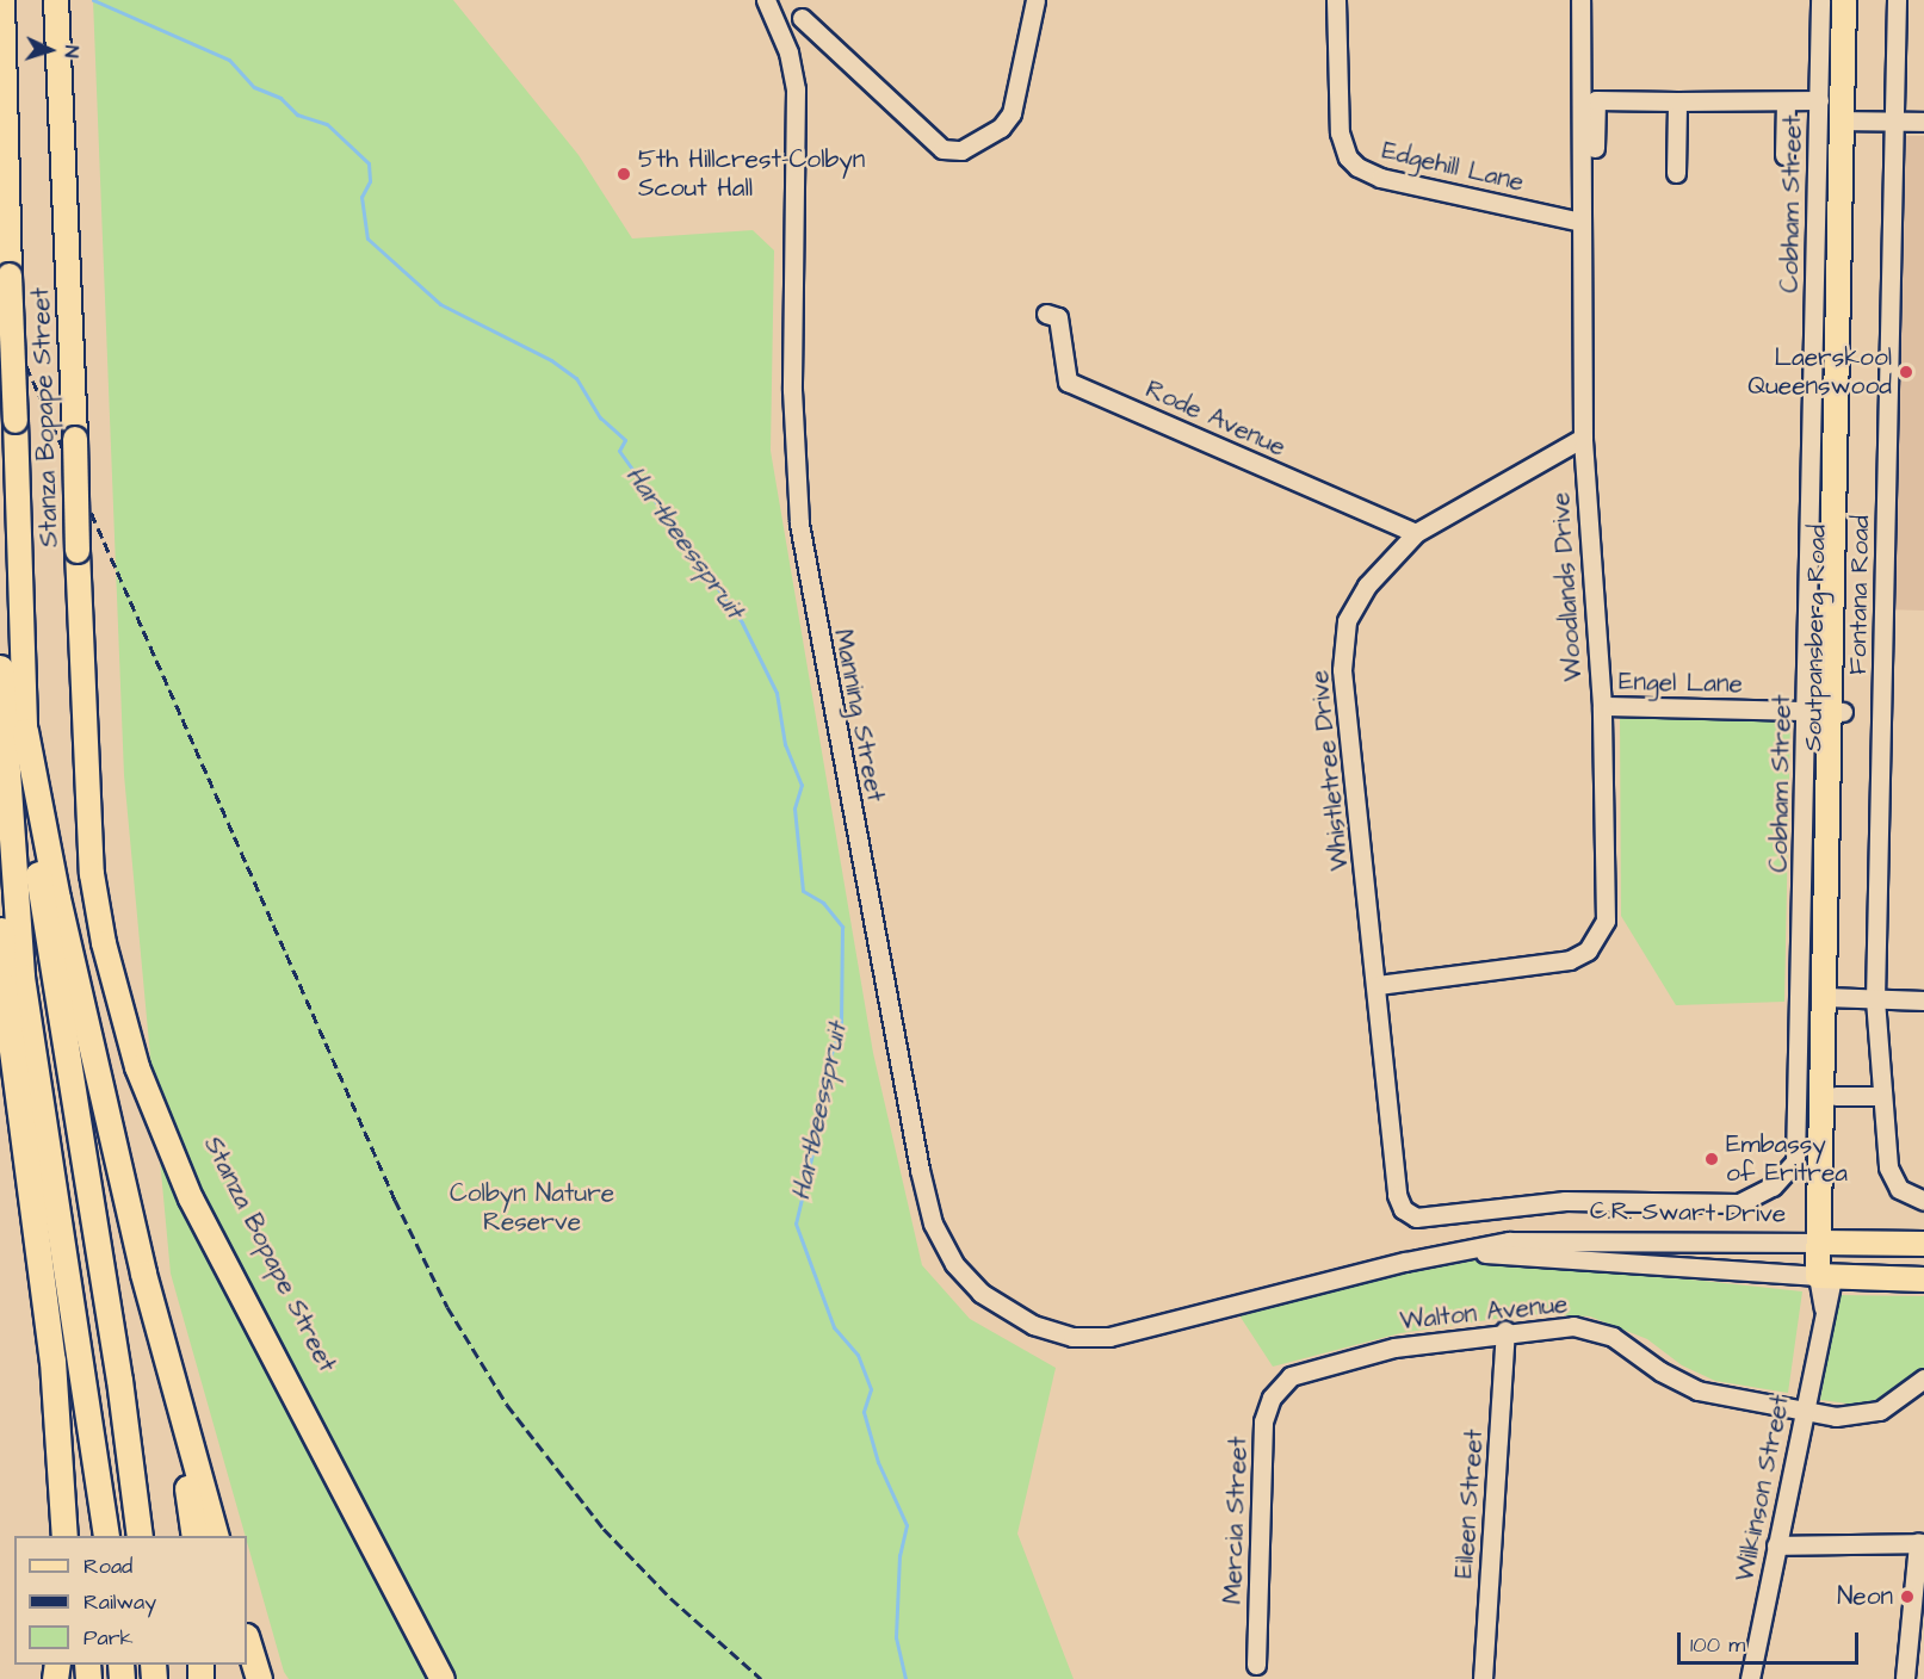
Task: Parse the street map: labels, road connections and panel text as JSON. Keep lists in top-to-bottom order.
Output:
{
  "streets": {
    "main road": ["Stanza Bopape Street", "Soutpansberg Road", "C.R. Swart Drive"],
    "street": [
      "Edgehill Lane",
      "Cobham Street",
      "Rode Avenue",
      "Woodlands Drive",
      "Fontana Road",
      "Engel Lane",
      "Manning Street",
      "Whistletree Drive",
      "Walton Avenue",
      "Wilkinson Street",
      "Eileen Street",
      "Mercia Street"
    ]
  },
  "crossings": [
    ["Edgehill Lane", "Woodlands Drive"],
    ["Cobham Street", "Engel Lane"],
    ["Cobham Street", "Whistletree Drive"],
    ["Rode Avenue", "Whistletree Drive"],
    ["Woodlands Drive", "Engel Lane"],
    ["Woodlands Drive", "Whistletree Drive"],
    ["Soutpansberg Road", "Engel Lane"],
    ["Soutpansberg Road", "C.R. Swart Drive"],
    ["Soutpansberg Road", "Wilkinson Street"],
    ["Manning Street", "C.R. Swart Drive"],
    ["C.R. Swart Drive", "Wilkinson Street"],
    ["Walton Avenue", "Wilkinson Street"],
    ["Walton Avenue", "Eileen Street"],
    ["Walton Avenue", "Mercia Street"]
  ],
  "water": ["Hartbeesspruit"],
  "parks": ["Colbyn Nature Reserve"],
  "places": [
    "5th Hillcrest-Colbyn Scout Hall",
    "Laerskool Queenswood",
    "Embassy of Eritrea",
    "Neon"
  ],
  "legend": ["Road", "Railway", "Park"],
  "scale_bar": "100 m",
  "north": "right"
}
